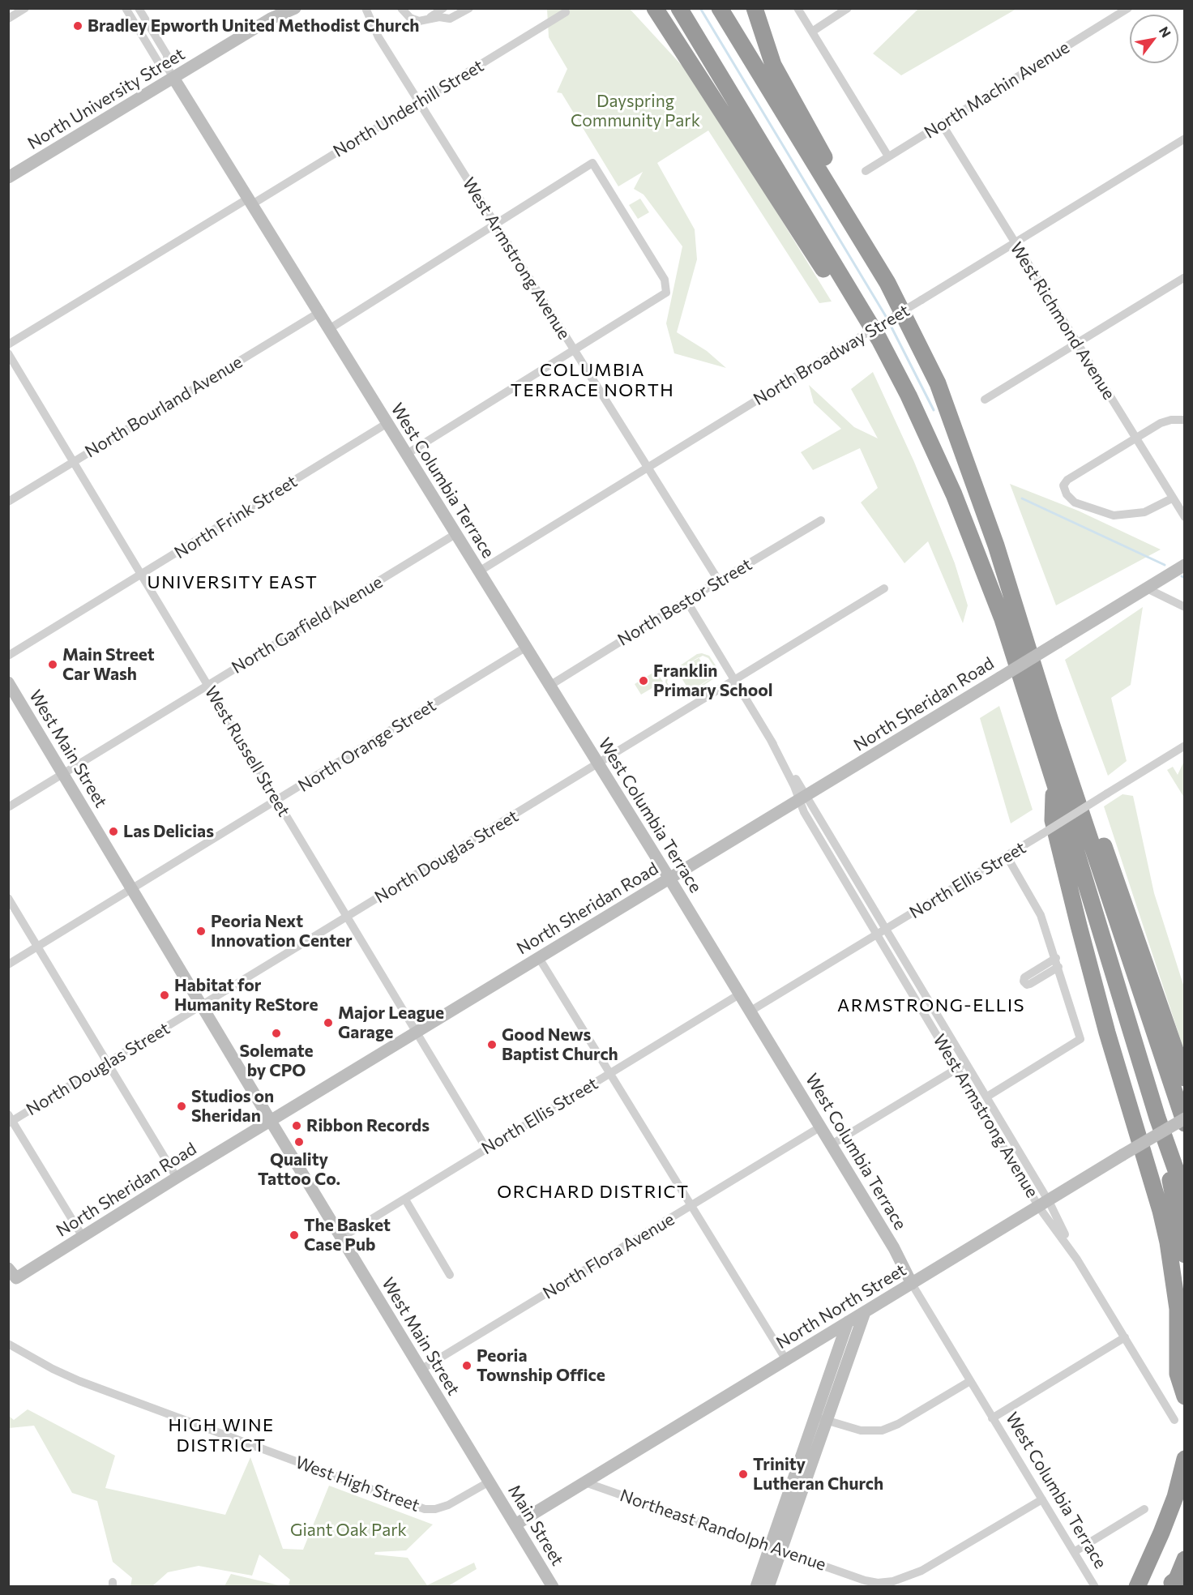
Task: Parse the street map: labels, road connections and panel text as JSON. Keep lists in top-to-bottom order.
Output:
{
  "streets": {
    "street": [
      "North Machin Avenue",
      "North University Street",
      "North Underhill Street",
      "West Armstrong Avenue",
      "West Richmond Avenue",
      "North Broadway Street",
      "North Bourland Avenue",
      "West Columbia Terrace",
      "North Frink Street",
      "North Bestor Street",
      "North Garfield Avenue",
      "North Sheridan Road",
      "North Orange Street",
      "West Main Street",
      "West Russell Street",
      "North Douglas Street",
      "North Ellis Street",
      "North Flora Avenue",
      "North North Street",
      "West High Street",
      "Main Street",
      "Northeast Randolph Avenue"
    ]
  },
  "crossings": [
    ["North Machin Avenue", "West Richmond Avenue"],
    ["North University Street", "West Columbia Terrace"],
    ["North Underhill Street", "West Armstrong Avenue"],
    ["North Underhill Street", "West Columbia Terrace"],
    ["West Armstrong Avenue", "North Broadway Street"],
    ["West Armstrong Avenue", "North Bestor Street"],
    ["West Armstrong Avenue", "North Sheridan Road"],
    ["West Armstrong Avenue", "North Douglas Street"],
    ["West Armstrong Avenue", "North Ellis Street"],
    ["West Armstrong Avenue", "North North Street"],
    ["West Richmond Avenue", "North Broadway Street"],
    ["North Broadway Street", "West Columbia Terrace"],
    ["North Bourland Avenue", "West Columbia Terrace"],
    ["North Bourland Avenue", "West Russell Street"],
    ["West Columbia Terrace", "North Frink Street"],
    ["West Columbia Terrace", "North Bestor Street"],
    ["West Columbia Terrace", "North Garfield Avenue"],
    ["West Columbia Terrace", "North Sheridan Road"],
    ["West Columbia Terrace", "North Orange Street"],
    ["West Columbia Terrace", "North Douglas Street"],
    ["West Columbia Terrace", "North Ellis Street"],
    ["West Columbia Terrace", "North Flora Avenue"],
    ["West Columbia Terrace", "North North Street"],
    ["West Columbia Terrace", "Northeast Randolph Avenue"],
    ["North Frink Street", "West Russell Street"],
    ["North Garfield Avenue", "West Main Street"],
    ["North Garfield Avenue", "West Russell Street"],
    ["North Sheridan Road", "West Main Street"],
    ["North Sheridan Road", "West Russell Street"],
    ["North Orange Street", "West Main Street"],
    ["North Orange Street", "West Russell Street"],
    ["West Main Street", "North Douglas Street"],
    ["West Main Street", "North Ellis Street"],
    ["West Main Street", "North Flora Avenue"],
    ["West Main Street", "West High Street"],
    ["West Main Street", "Main Street"],
    ["West Russell Street", "North Douglas Street"],
    ["West Russell Street", "North Ellis Street"],
    ["North North Street", "Main Street"],
    ["North North Street", "Northeast Randolph Avenue"],
    ["West High Street", "Main Street"]
  ],
  "districts": [
    "COLUMBIA TERRACE NORTH",
    "UNIVERSITY EAST",
    "ARMSTRONG-ELLIS",
    "ORCHARD DISTRICT",
    "HIGH WINE DISTRICT"
  ],
  "parks": ["Dayspring Community Park", "Giant Oak Park"],
  "places": [
    "Bradley Epworth United Methodist Church",
    "Main Street Car Wash",
    "Franklin Primary School",
    "Las Delicias",
    "Peoria Next Innovation Center",
    "Habitat for Humanity ReStore",
    "Major League Garage",
    "Solemate by CPO",
    "Good News Baptist Church",
    "Studios on Sheridan",
    "Ribbon Records",
    "Quality Tattoo Co.",
    "The Basket Case Pub",
    "Peoria Township Office",
    "Trinity Lutheran Church"
  ],
  "north": "top right"
}
